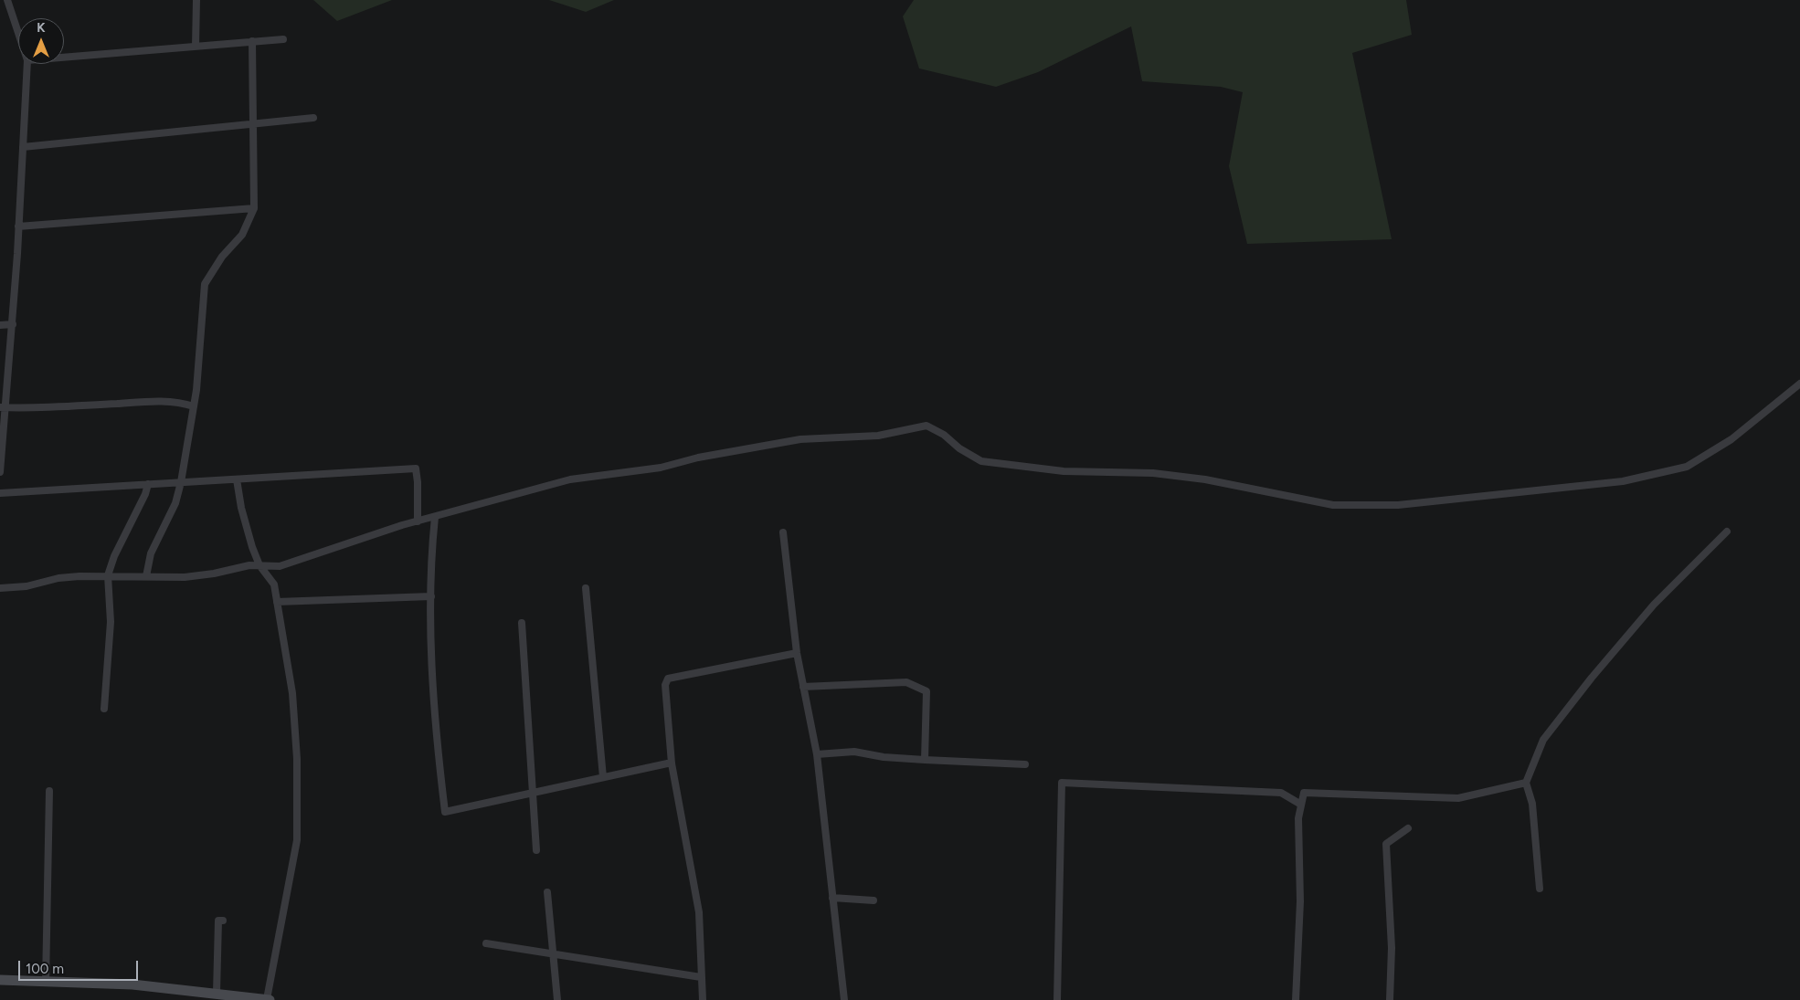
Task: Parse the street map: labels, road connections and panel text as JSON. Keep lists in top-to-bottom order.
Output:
{
  "scale_bar": "100 m",
  "north": "top"
}
